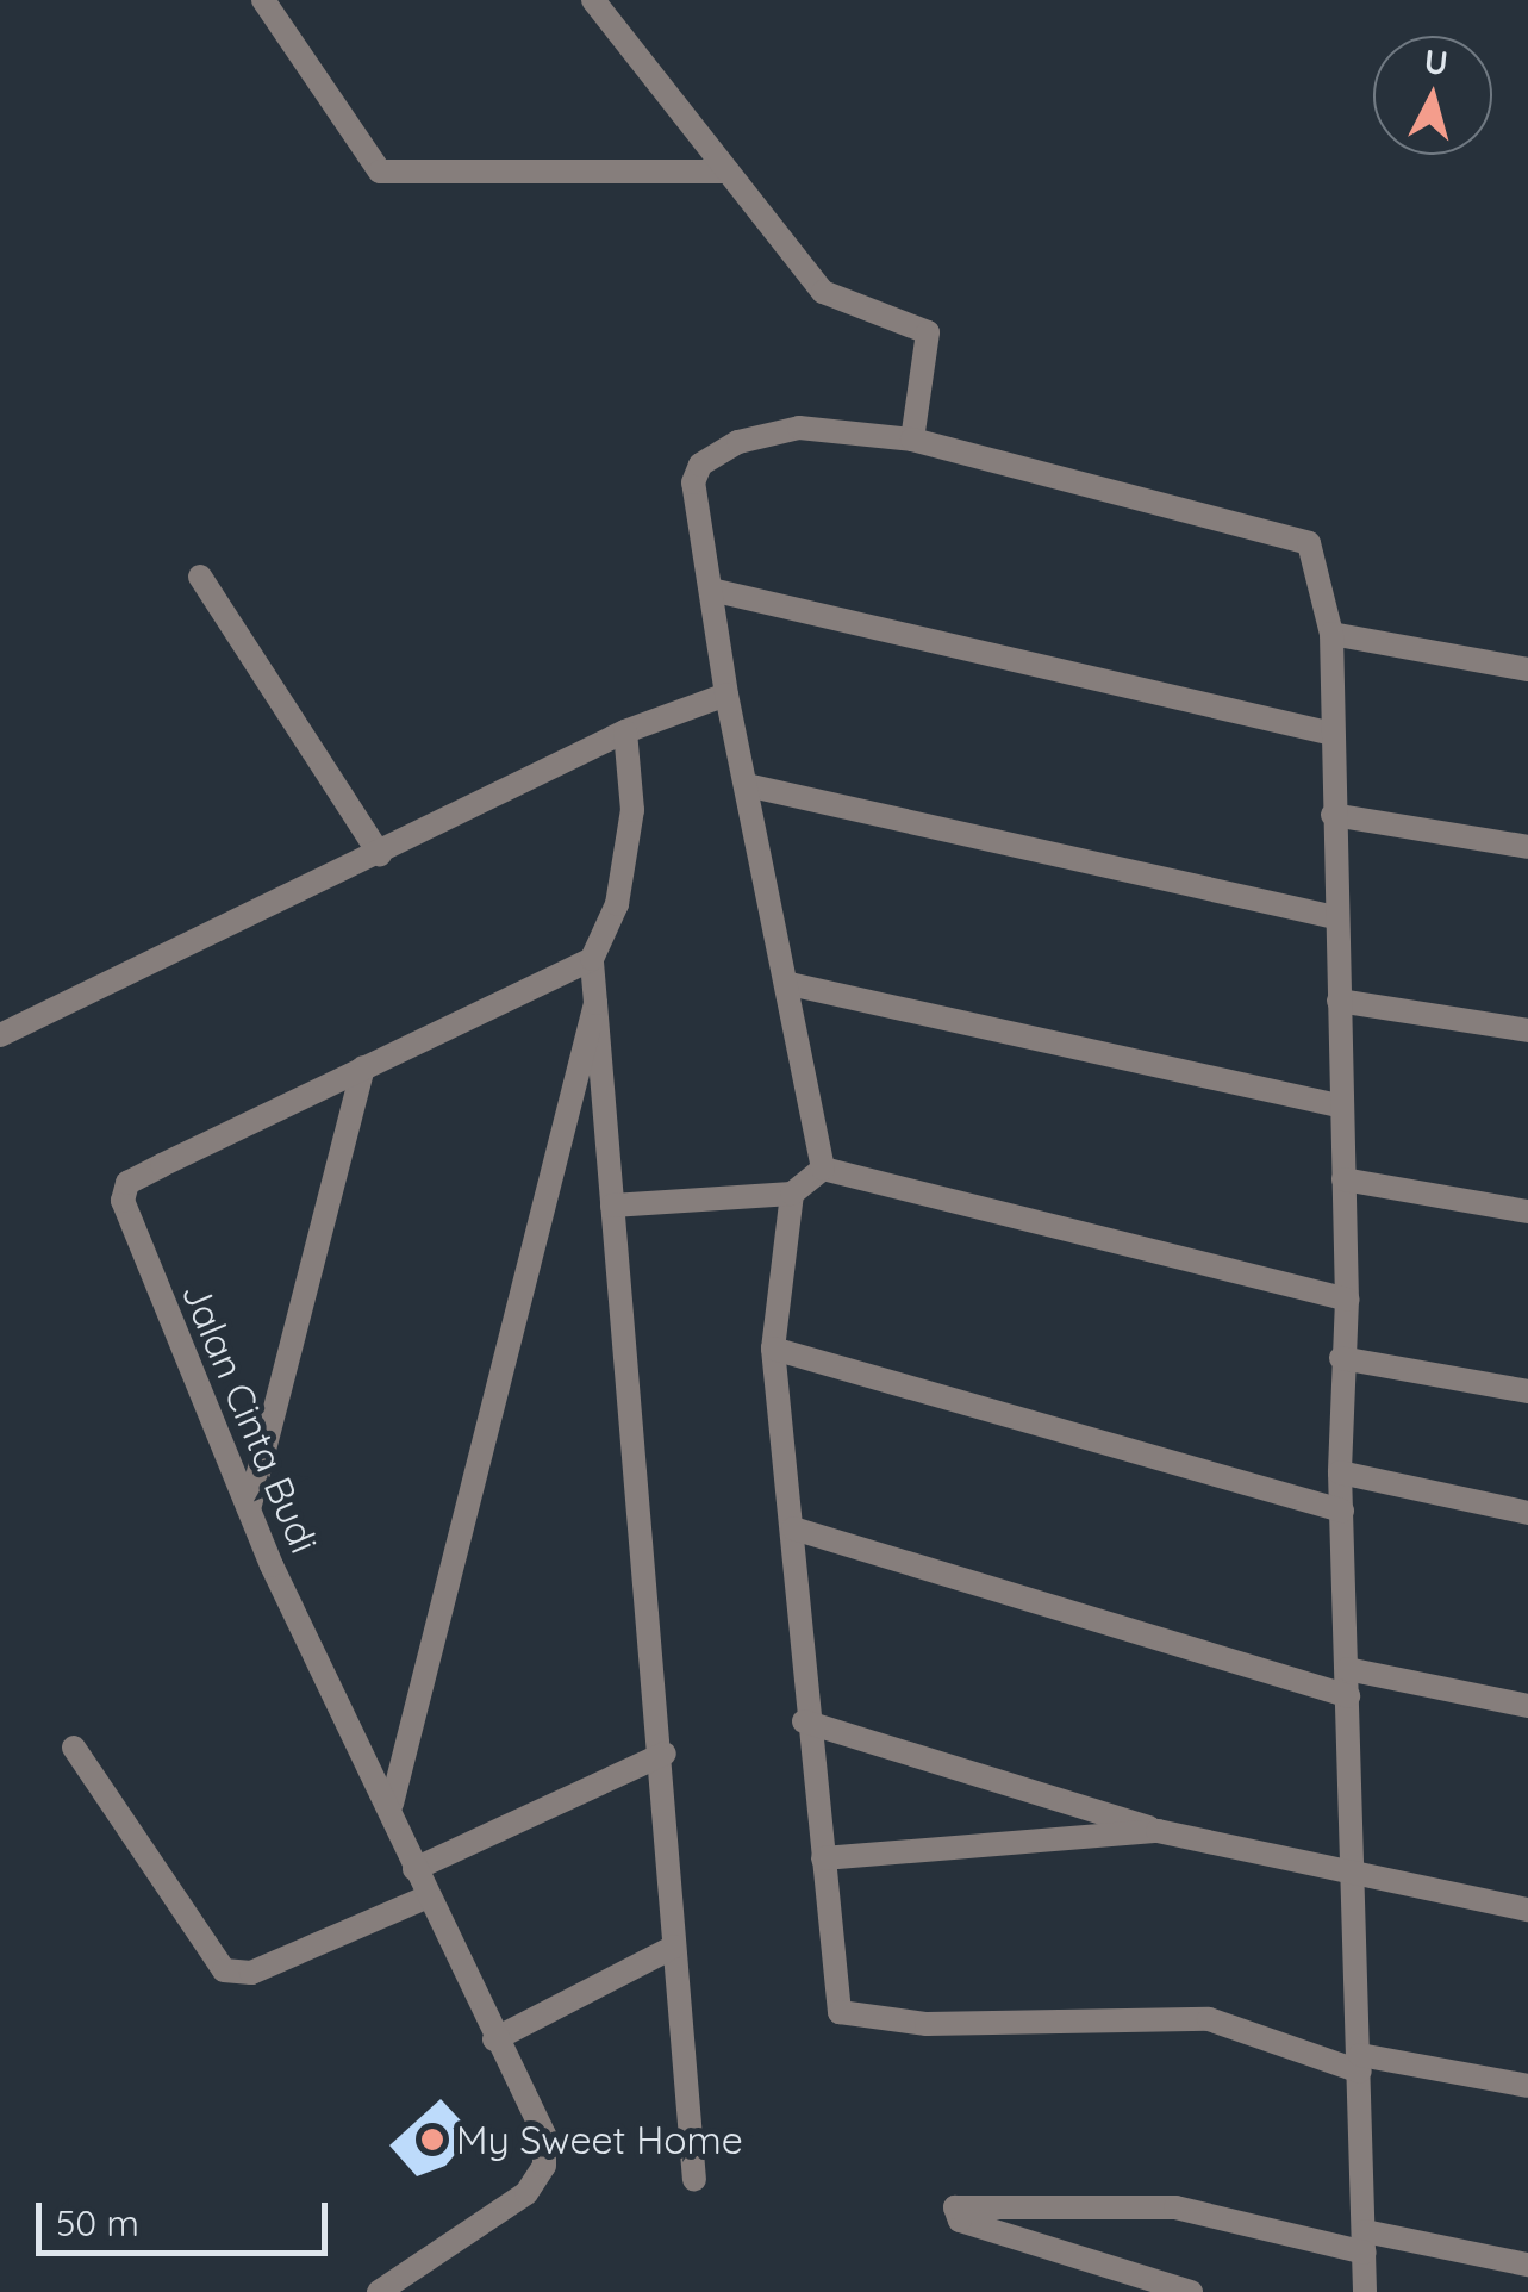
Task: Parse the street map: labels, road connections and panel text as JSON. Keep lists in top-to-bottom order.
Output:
{
  "streets": {
    "street": ["Jalan Cinta Budi"]
  },
  "places": ["My Sweet Home"],
  "scale_bar": "50 m",
  "north": "top"
}
